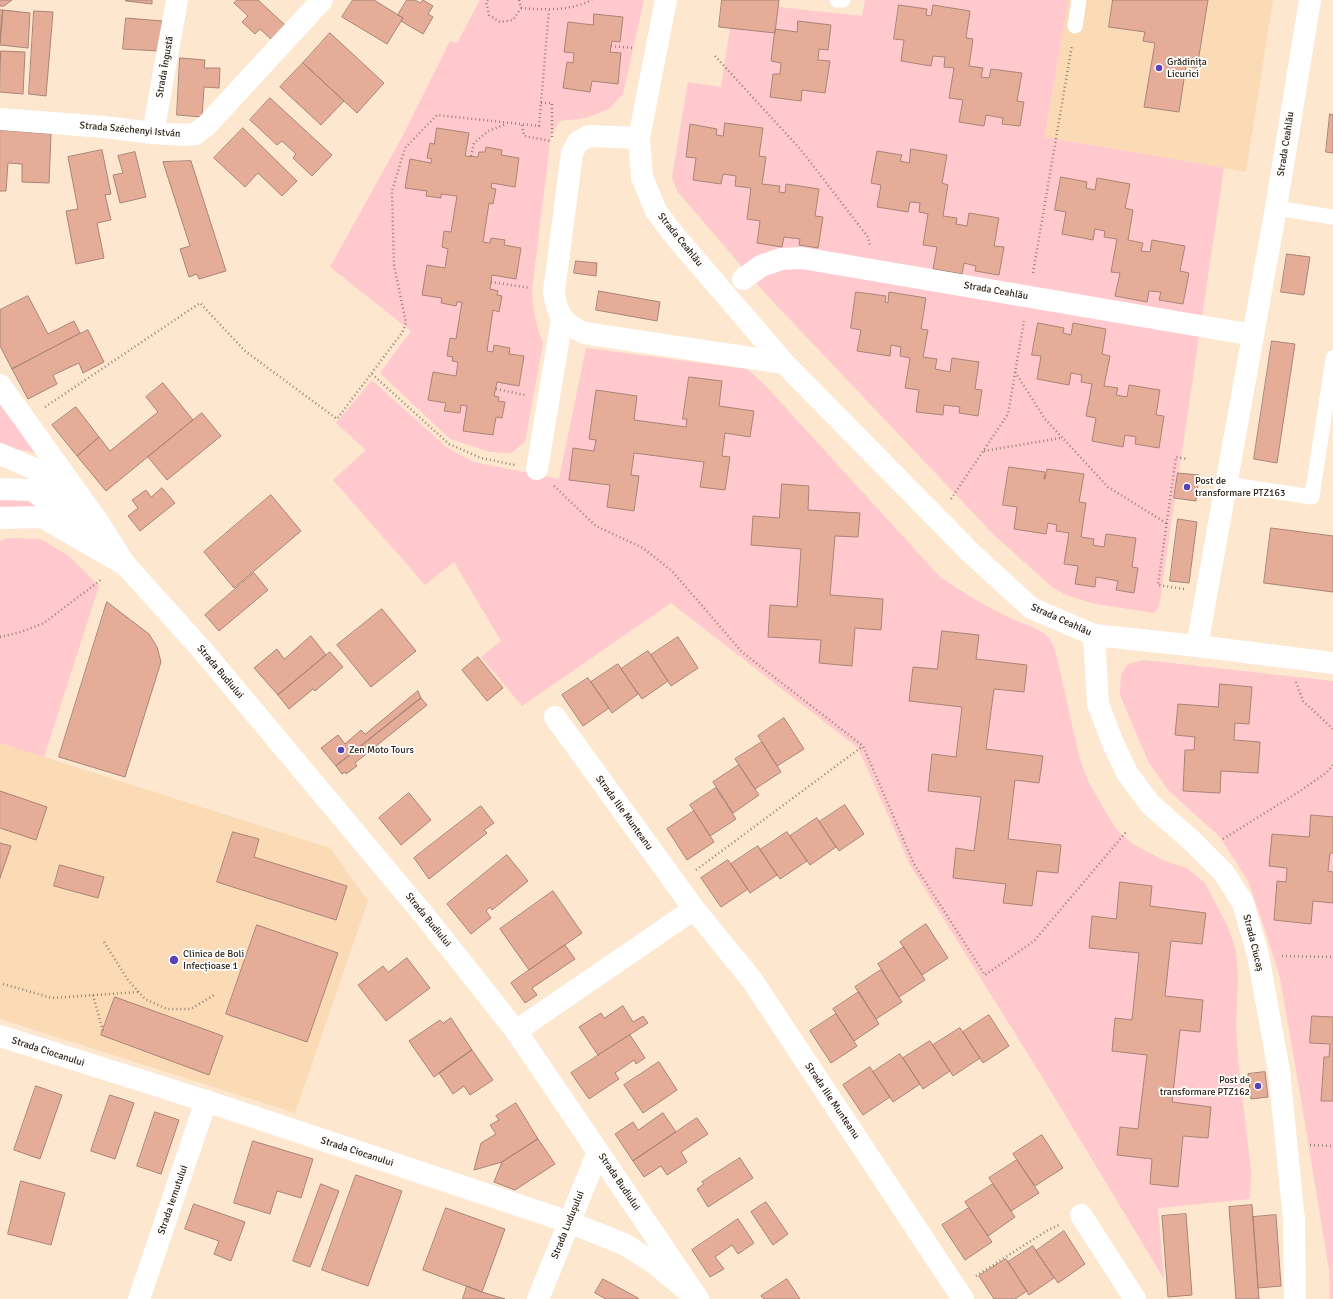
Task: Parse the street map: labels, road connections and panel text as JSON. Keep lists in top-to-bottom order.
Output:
{
  "streets": {
    "street": [
      "Strada Îngustă",
      "Strada Széchenyi István",
      "Strada Ceahlău",
      "Strada Budiului",
      "Strada Ilie Munteanu",
      "Strada Ciucaș",
      "Strada Ciocanului",
      "Strada Iernutului",
      "Strada Ludușului"
    ]
  },
  "crossings": [
    ["Strada Îngustă", "Strada Széchenyi István"],
    ["Strada Ceahlău", "Strada Ciucaș"],
    ["Strada Budiului", "Strada Ciocanului"],
    ["Strada Budiului", "Strada Ludușului"],
    ["Strada Ciocanului", "Strada Iernutului"],
    ["Strada Ciocanului", "Strada Ludușului"]
  ],
  "places": [
    "Grădinița Licurici",
    "Post de transformare PTZ163",
    "Zen Moto Tours",
    "Clinica de Boli Infecțioase 1",
    "Post de transformare PTZ162"
  ]
}
